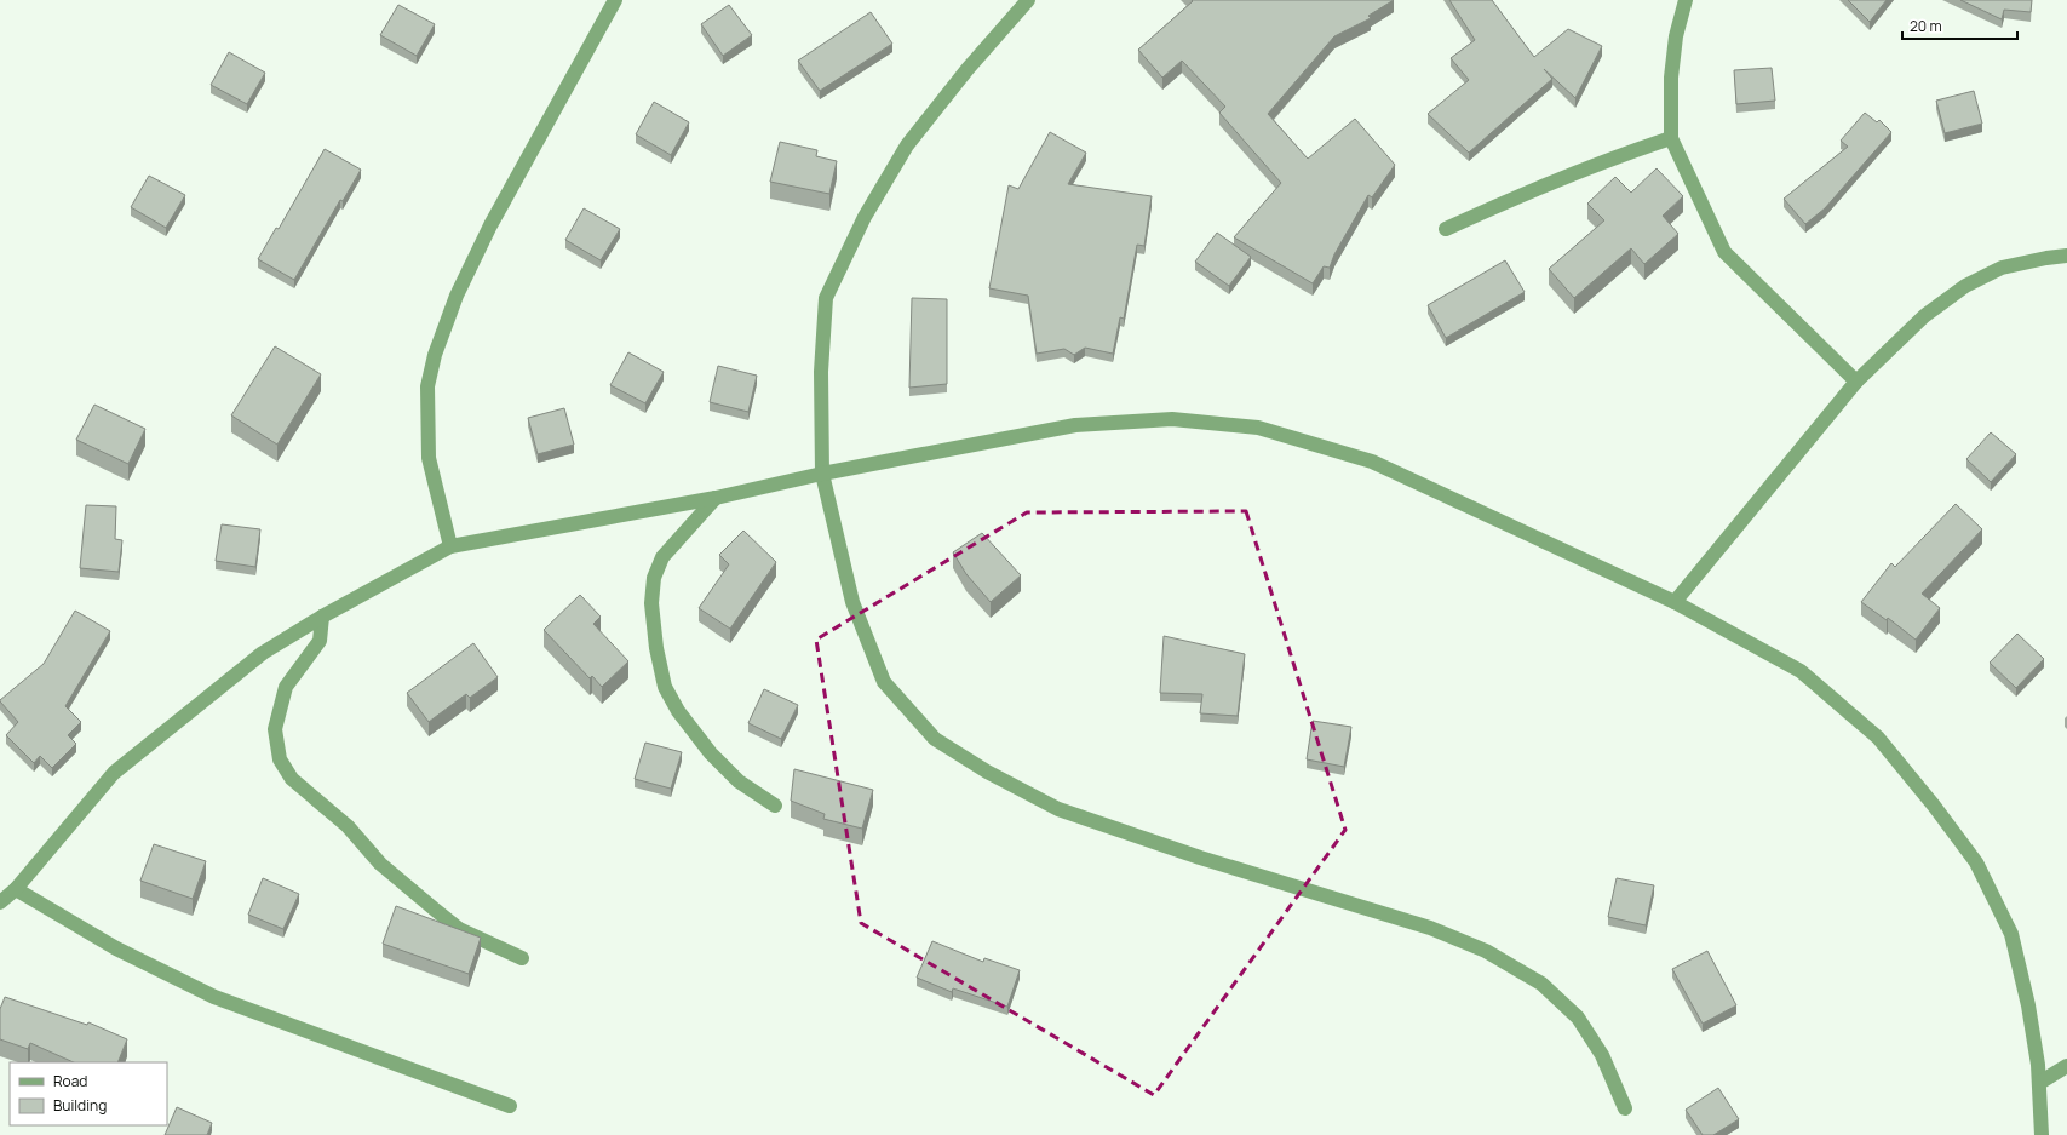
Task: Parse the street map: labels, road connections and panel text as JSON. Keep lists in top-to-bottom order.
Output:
{
  "legend": ["Road", "Building"],
  "scale_bar": "20 m"
}
